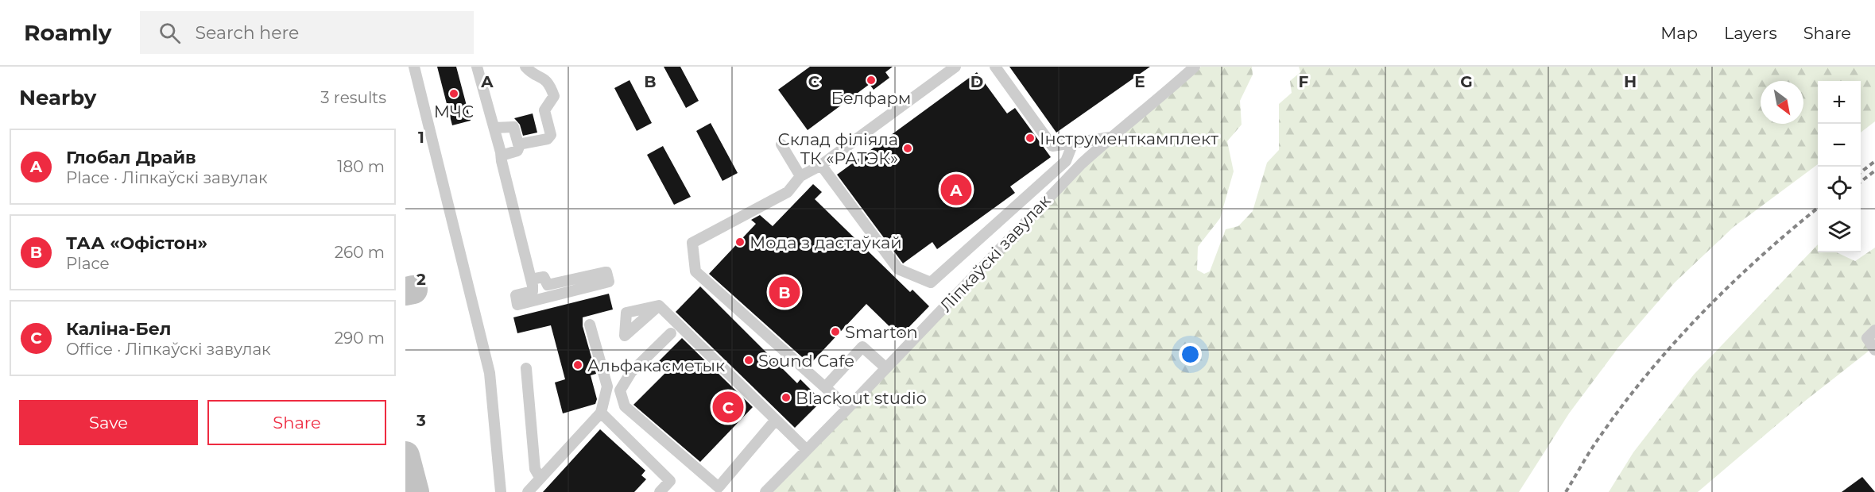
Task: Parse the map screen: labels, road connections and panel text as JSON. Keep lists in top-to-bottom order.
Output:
{
  "streets": {
    "street": ["Ліпкаўскі завулак"]
  },
  "places": [
    "Белфарм",
    "МЧС",
    "Інструменткамплект",
    "Склад філіяла ТК «РАТЭК»",
    "Мода з дастаўкай",
    "Smarton",
    "Sound Cafe",
    "Альфакасметык",
    "Blackout studio"
  ],
  "north": "bottom right",
  "page": {
    "header": "Roamly",
    "search": "Search here",
    "nav": ["Map", "Layers", "Share"],
    "heading": ["Nearby", "3 results"],
    "map_buttons": ["+", "−"],
    "list": [
      {
        "mark": "A",
        "name": "Глобал Драйв",
        "note": "Place · Ліпкаўскі завулак",
        "value": "180 m"
      },
      {
        "mark": "B",
        "name": "ТАА «Офістон»",
        "note": "Place",
        "value": "260 m"
      },
      {
        "mark": "C",
        "name": "Каліна-Бел",
        "note": "Office · Ліпкаўскі завулак",
        "value": "290 m"
      }
    ],
    "pins": ["A", "B", "C"],
    "buttons": ["Save", "Share"]
  },
  "grid": {
    "columns": [
      "A",
      "B",
      "C",
      "D",
      "E",
      "F",
      "G",
      "H"
    ],
    "rows": ["1", "2", "3"]
  }
}
